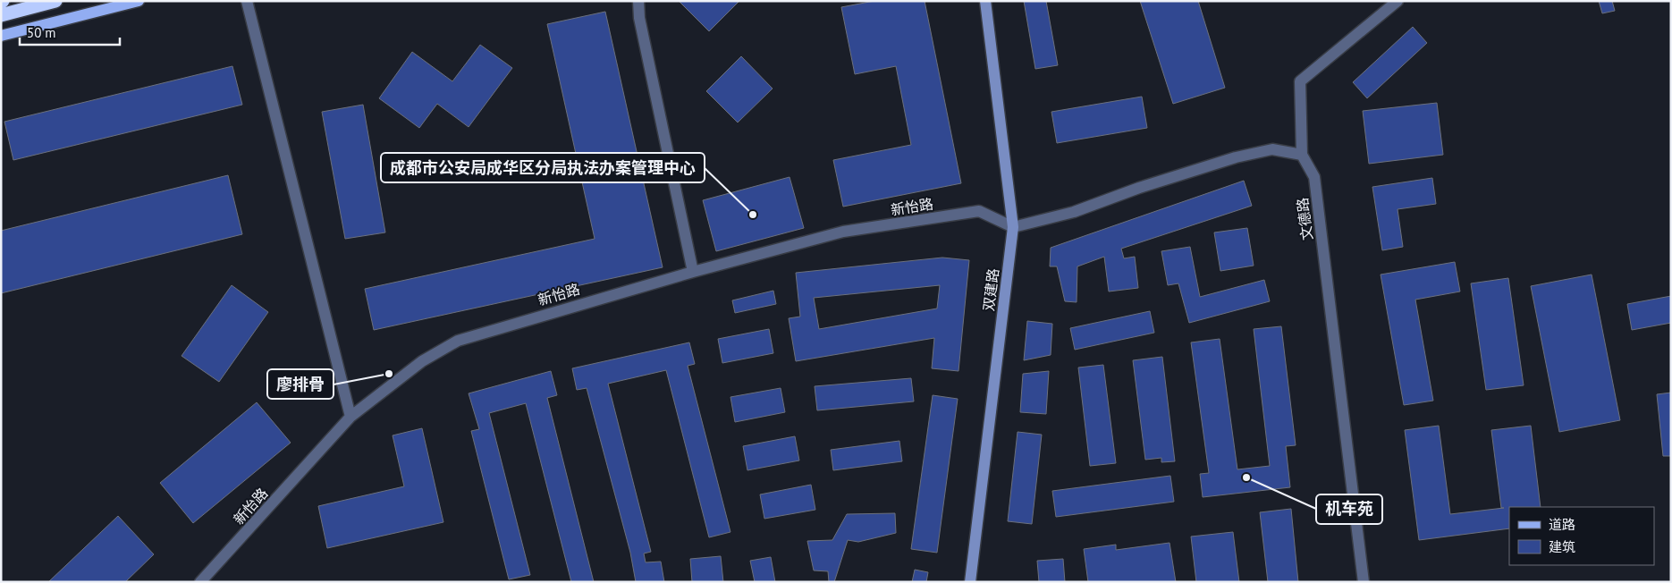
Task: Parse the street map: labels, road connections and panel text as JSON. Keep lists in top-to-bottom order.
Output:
{
  "streets": {
    "street": ["新怡路", "文德路", "双建路"]
  },
  "crossings": [
    ["新怡路", "双建路"]
  ],
  "places": ["成都市公安局成华区分局执法办案管理中心", "廖排骨", "机车苑"],
  "legend": ["道路", "建筑"],
  "scale_bar": "50 m"
}
